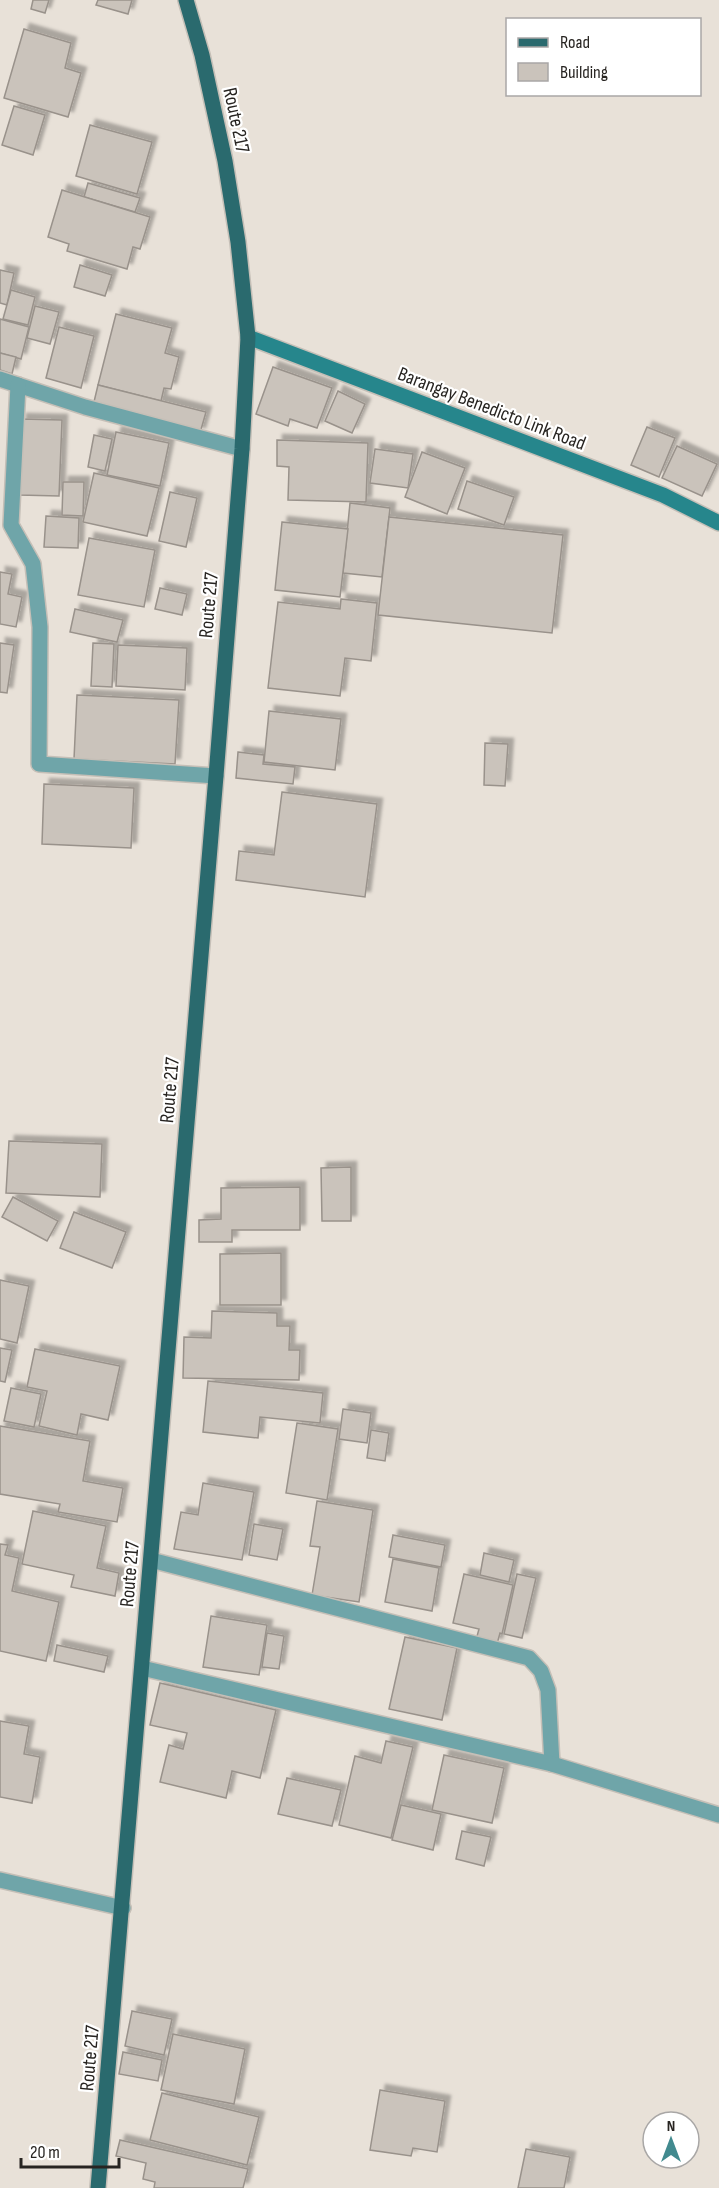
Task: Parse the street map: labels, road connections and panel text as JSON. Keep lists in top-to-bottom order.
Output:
{
  "streets": {
    "main road": ["Route 217"],
    "street": ["Barangay Benedicto Link Road"]
  },
  "crossings": [
    ["Route 217", "Barangay Benedicto Link Road"]
  ],
  "legend": ["Road", "Building"],
  "scale_bar": "20 m",
  "north": "top"
}
